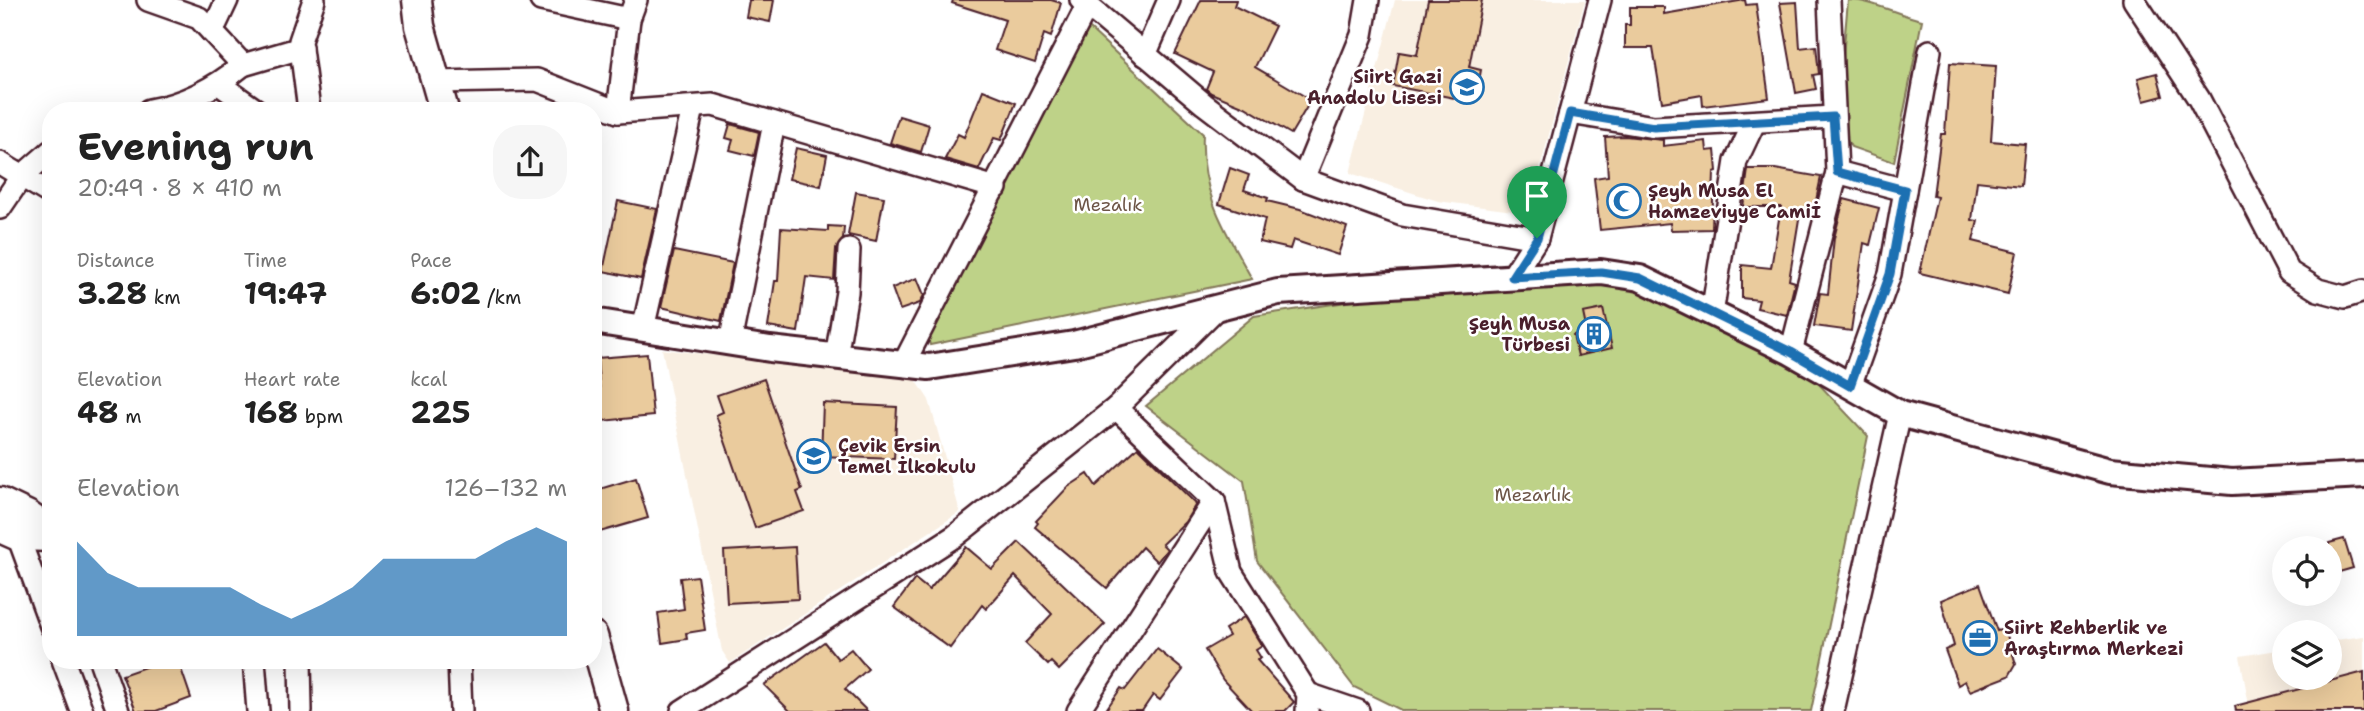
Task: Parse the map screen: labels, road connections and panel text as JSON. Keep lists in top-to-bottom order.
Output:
{
  "parks": ["Mezalık", "Mezarlık"],
  "places": {
    "school or university": ["Siirt Gazi Anadolu Lisesi", "Çevik Ersin Temel İlkokulu"],
    "mosque": ["Şeyh Musa El Hamzeviyye Camiİ"],
    "building": ["Şeyh Musa Türbesi"],
    "office": ["Siirt Rehberlik ve Araştırma Merkezi"]
  },
  "page": {
    "heading": ["Evening run", "20:49 · 8 × 410 m"],
    "stats": [
      ["Distance", "3.28 km"],
      ["Time", "19:47"],
      ["Pace", "6:02 /km"],
      ["Elevation", "48 m"],
      ["Heart rate", "168 bpm"],
      ["kcal", "225"]
    ],
    "chart": ["Elevation", "126–132 m"]
  }
}
